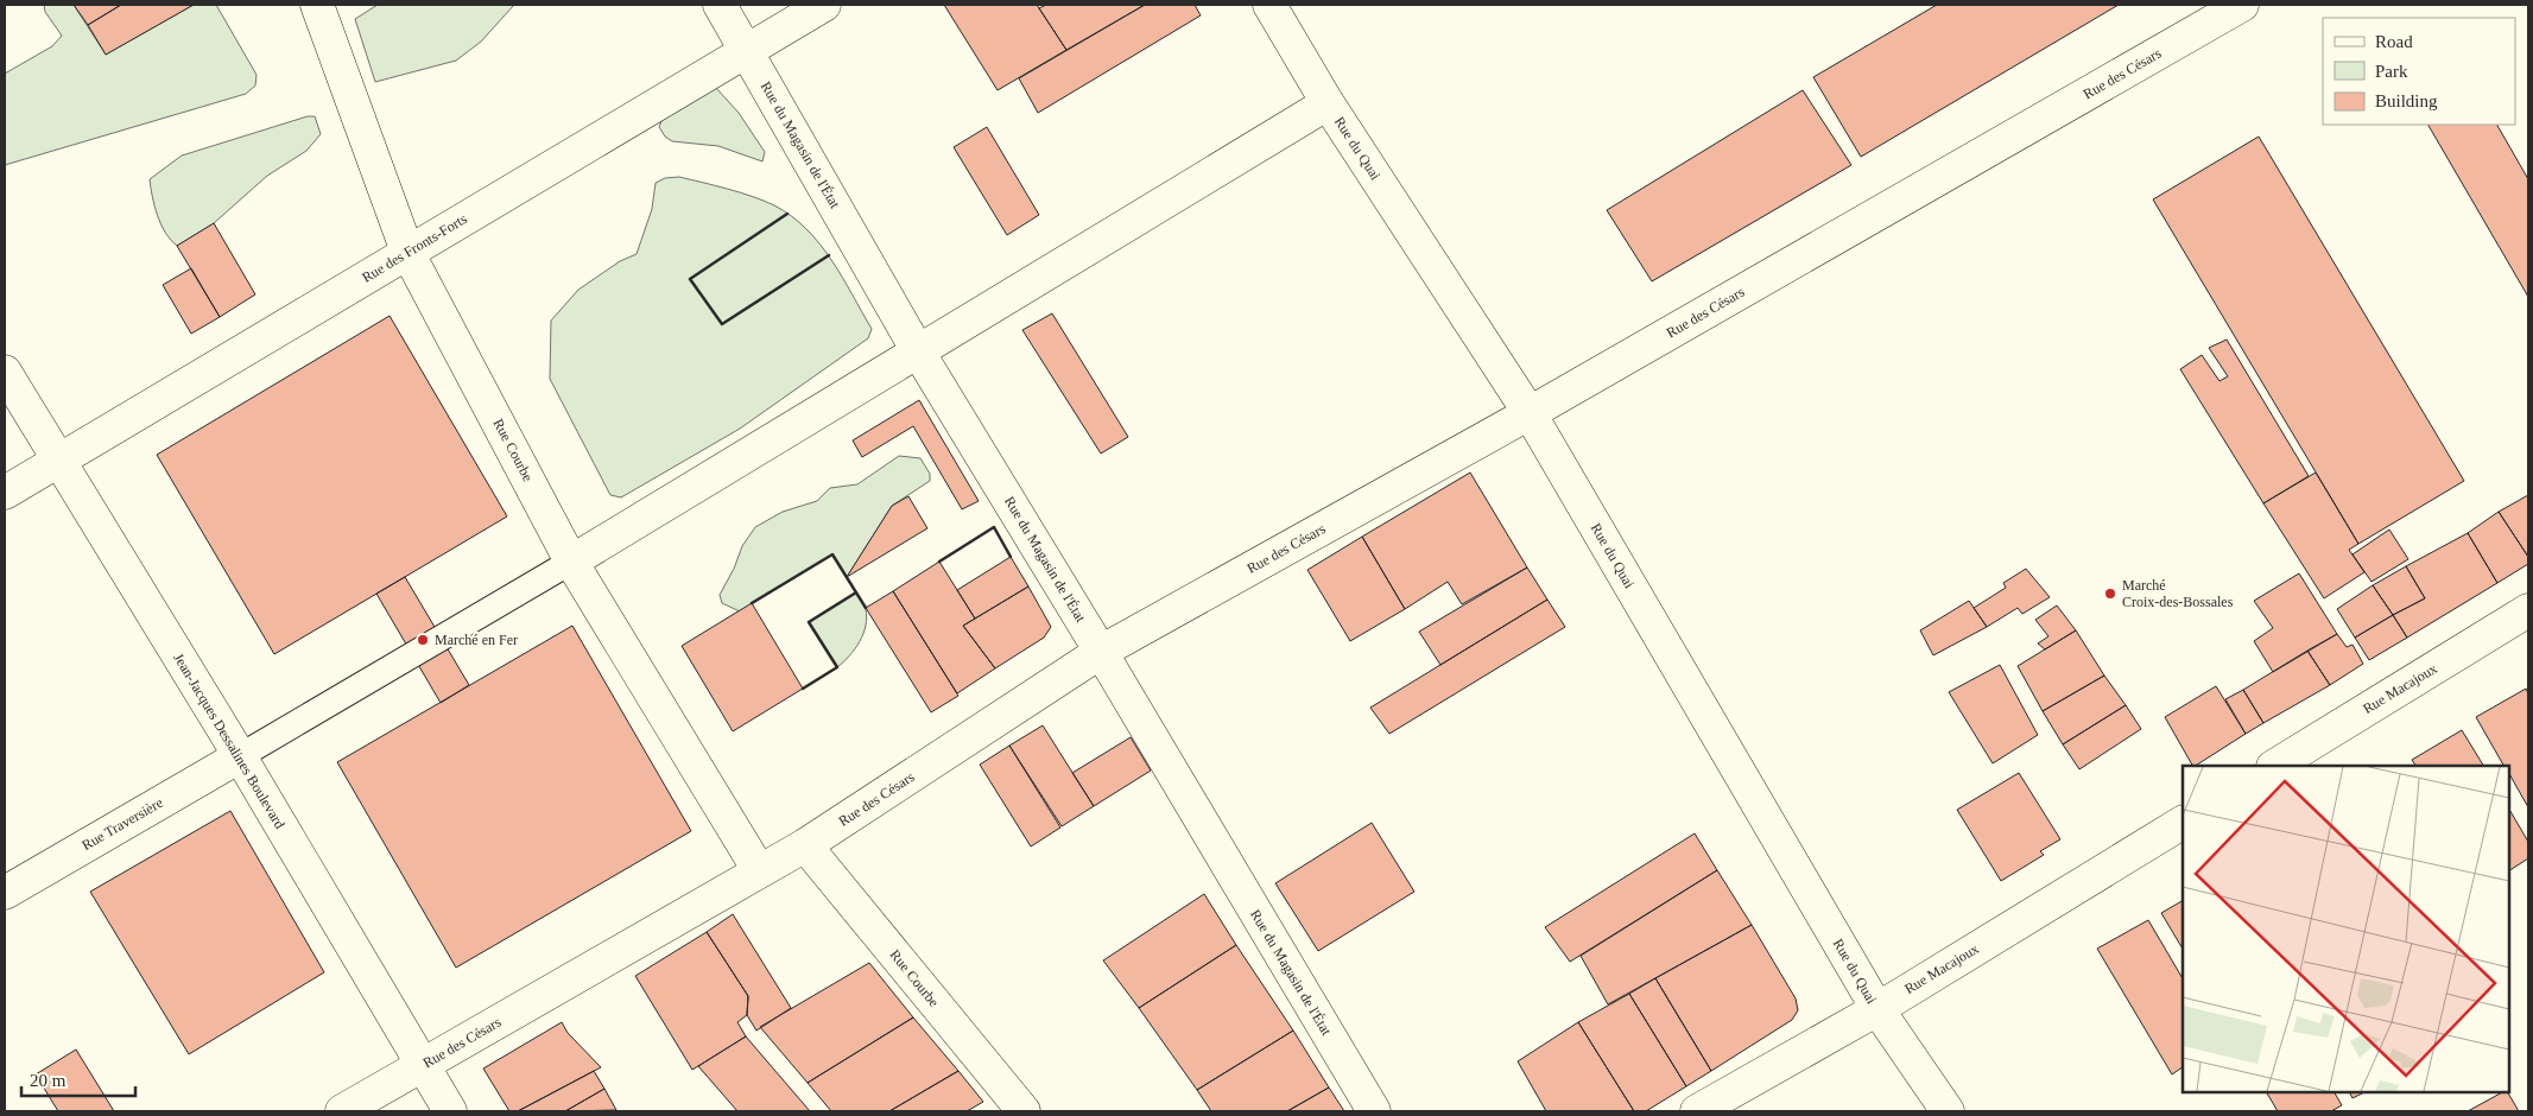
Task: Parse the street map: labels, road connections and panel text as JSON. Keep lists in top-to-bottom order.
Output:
{
  "streets": {
    "street": [
      "Rue des Césars",
      "Rue du Magasin de l'État",
      "Rue du Quai",
      "Rue des Fronts-Forts",
      "Rue Courbe",
      "Rue Macajoux",
      "Jean-Jacques Dessalines Boulevard",
      "Rue Traversière"
    ]
  },
  "crossings": [
    ["Rue des Césars", "Rue du Magasin de l'État"],
    ["Rue des Césars", "Rue du Quai"],
    ["Rue des Césars", "Rue Courbe"],
    ["Rue des Césars", "Jean-Jacques Dessalines Boulevard"],
    ["Rue du Magasin de l'État", "Rue des Fronts-Forts"],
    ["Rue du Quai", "Rue Macajoux"],
    ["Rue des Fronts-Forts", "Rue Courbe"],
    ["Rue des Fronts-Forts", "Jean-Jacques Dessalines Boulevard"],
    ["Jean-Jacques Dessalines Boulevard", "Rue Traversière"]
  ],
  "places": ["Marché Croix-des-Bossales", "Marché en Fer"],
  "legend": ["Road", "Park", "Building"],
  "scale_bar": "20 m"
}
